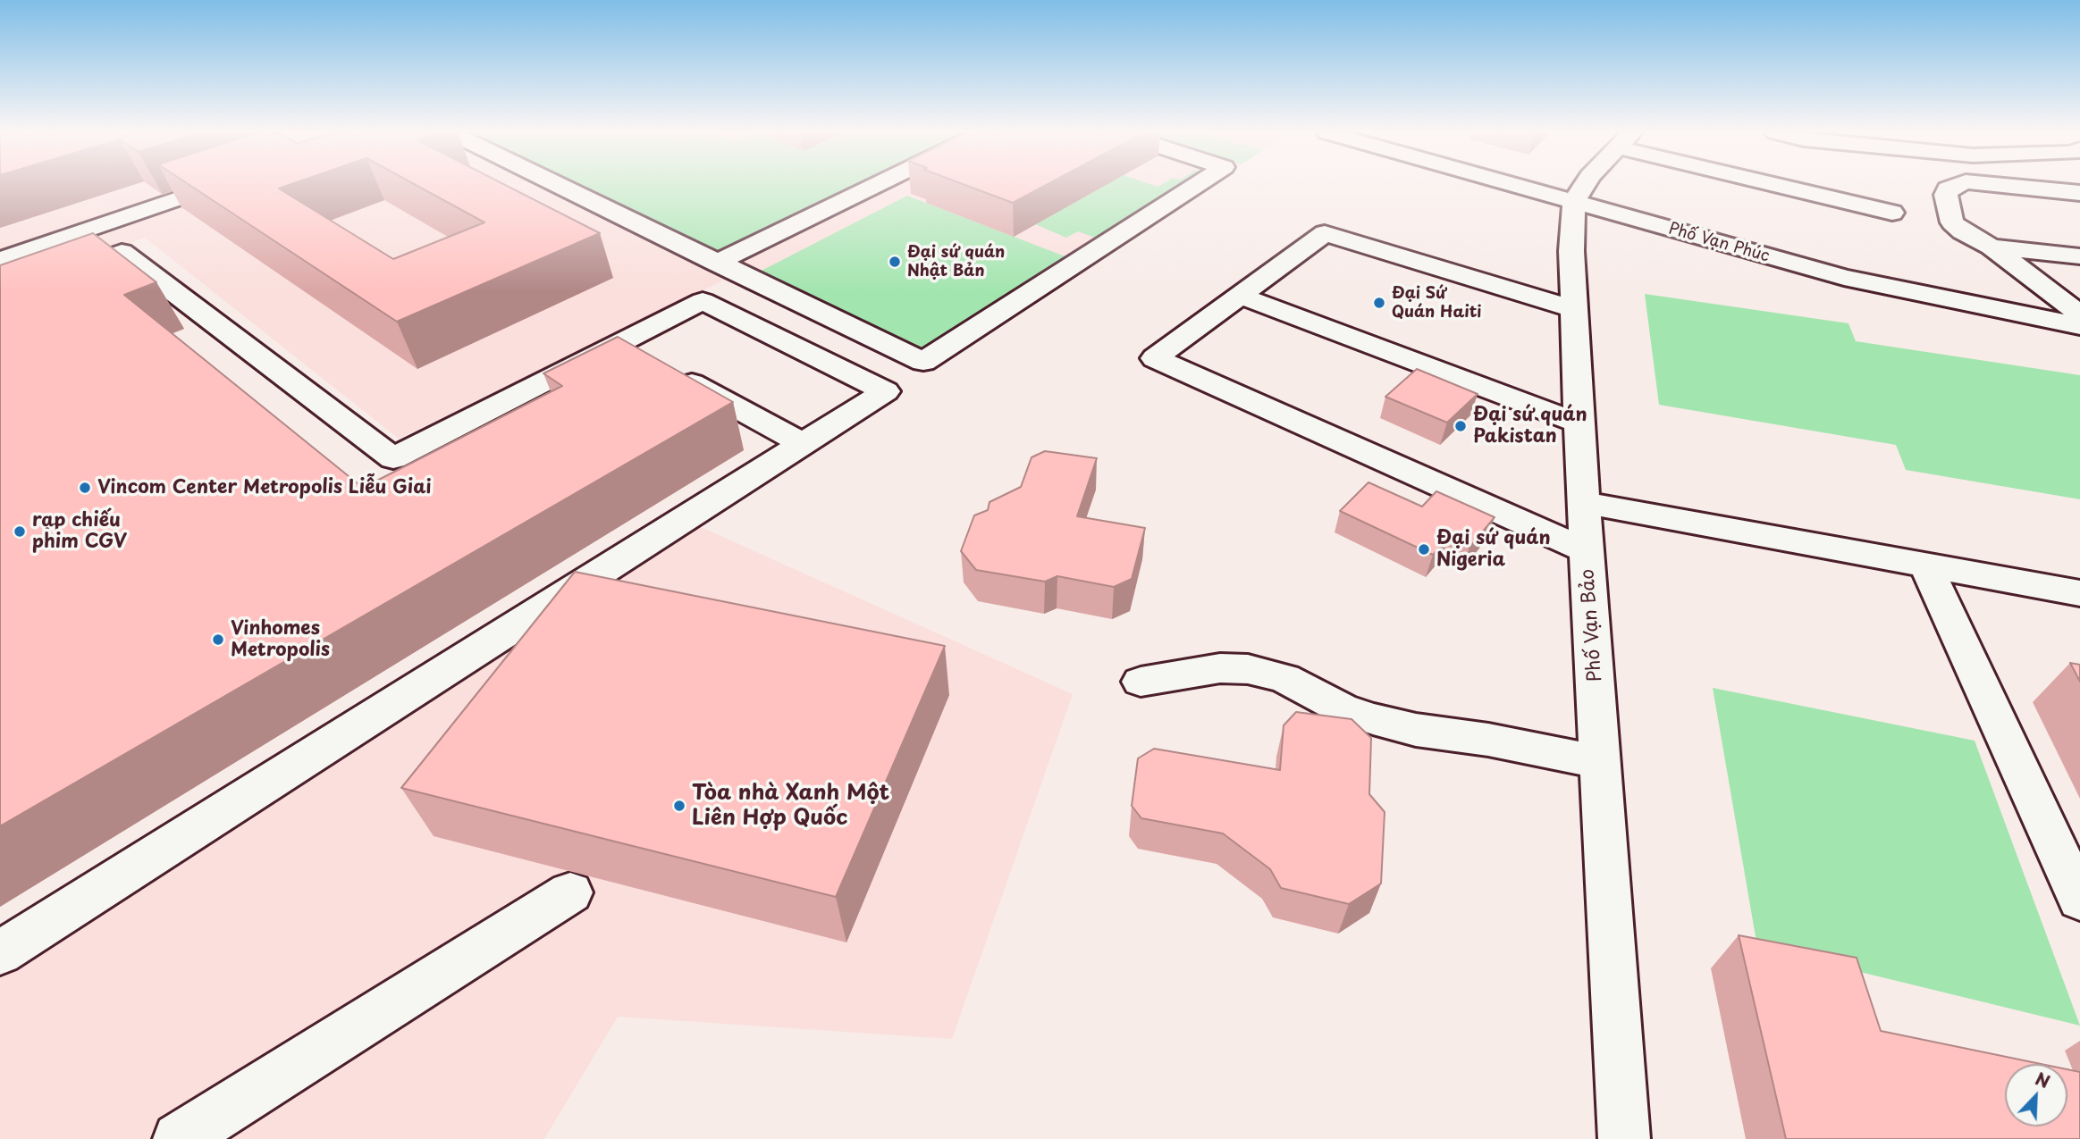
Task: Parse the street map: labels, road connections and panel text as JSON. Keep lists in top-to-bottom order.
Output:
{
  "streets": {
    "street": ["Phố Vạn Phúc", "Phố Vạn Bảo"]
  },
  "crossings": [
    ["Phố Vạn Phúc", "Phố Vạn Bảo"]
  ],
  "places": [
    "Đại sứ quán Nhật Bản",
    "Đại Sứ Quán Haiti",
    "Đại sứ quán Pakistan",
    "Vincom Center Metropolis Liễu Giai",
    "rạp chiếu phim CGV",
    "Đại sứ quán Nigeria",
    "Vinhomes Metropolis",
    "Tòa nhà Xanh Một Liên Hợp Quốc"
  ],
  "north": "top right"
}
